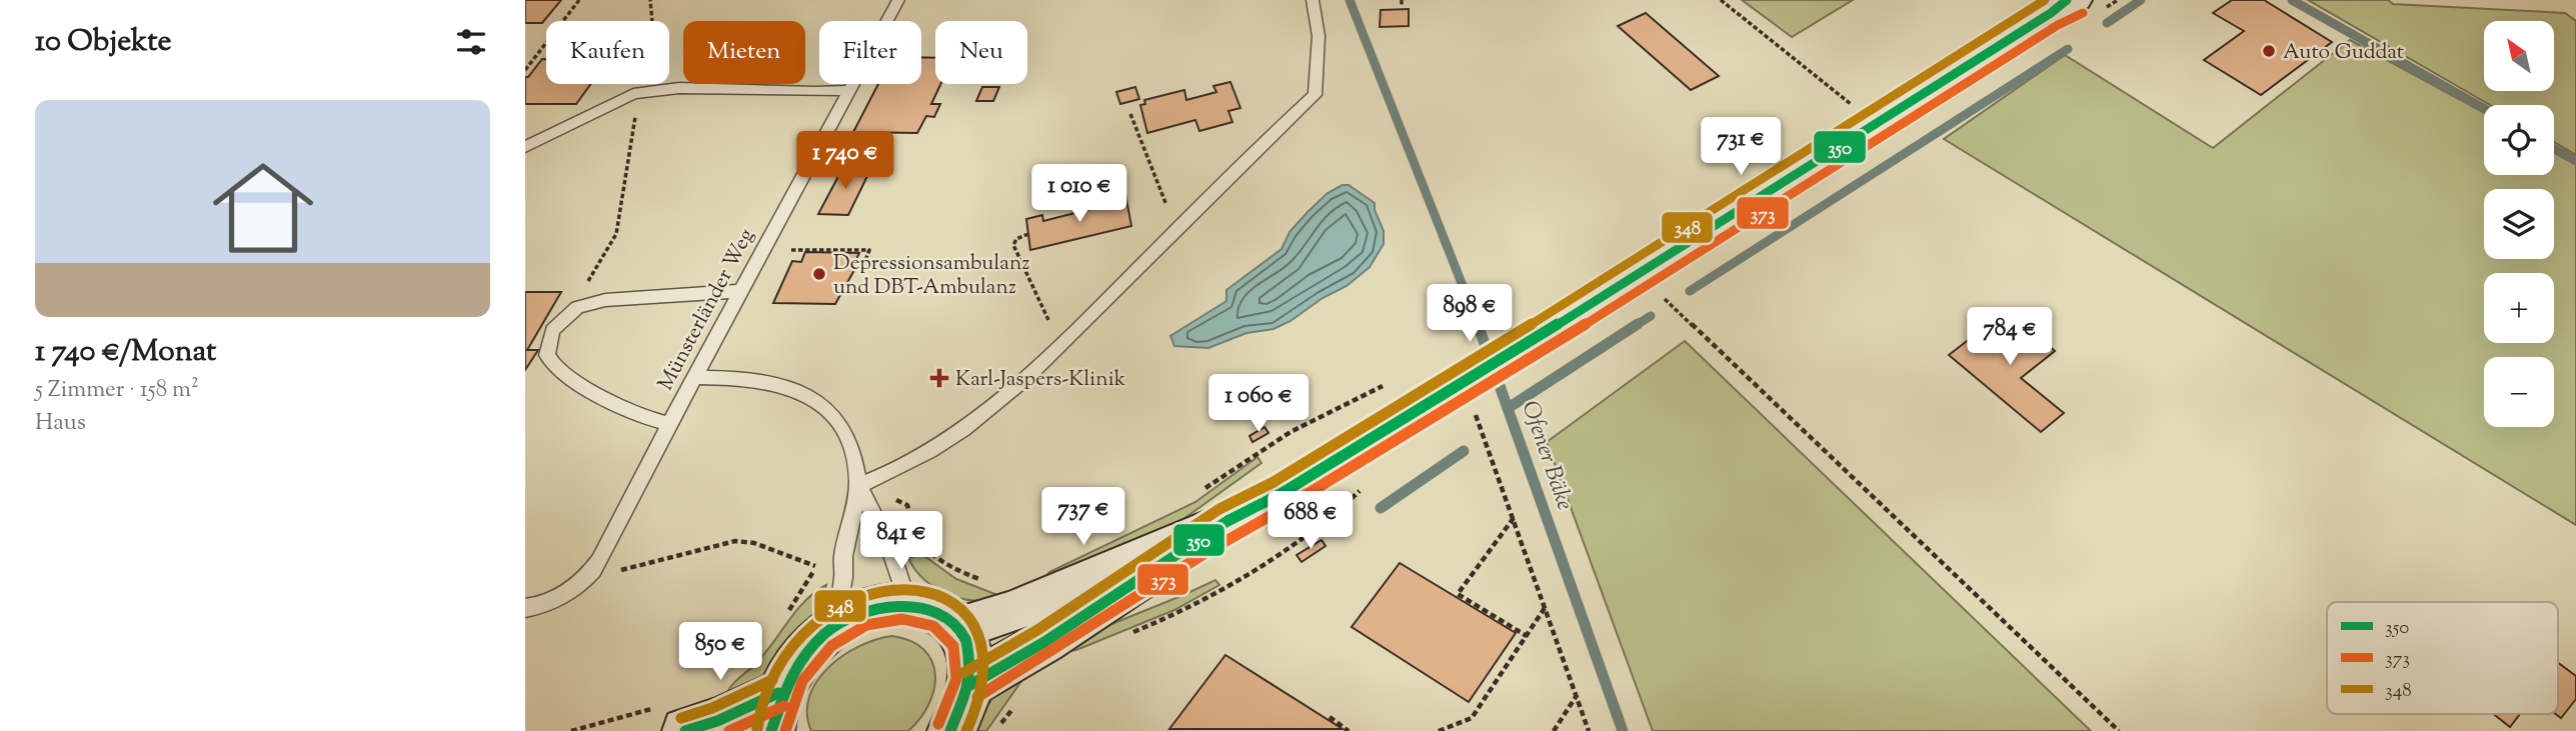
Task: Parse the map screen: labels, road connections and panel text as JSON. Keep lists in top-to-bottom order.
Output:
{
  "streets": {
    "lane": ["Münsterländer Weg"]
  },
  "water": ["Ofener Bäke"],
  "places": {
    "other": ["Auto Guddat", "Depressionsambulanz und DBT-Ambulanz"],
    "health": ["Karl-Jaspers-Klinik"]
  },
  "lines": ["transit line 350", "transit line 348", "transit line 373"],
  "legend": ["350", "373", "348"],
  "north": "top left",
  "page": {
    "heading": "10 Objekte",
    "map_buttons": ["+", "−"],
    "chip": [
      "Kaufen",
      "Mieten",
      "Filter",
      "Neu"
    ],
    "list": [
      {
        "name": "1 740 €/Monat",
        "note": "5 Zimmer · 158 m² · Haus"
      }
    ],
    "price": [
      "731 €",
      "1 740 €",
      "1 010 €",
      "898 €",
      "784 €",
      "1 060 €",
      "737 €",
      "688 €",
      "841 €",
      "850 €"
    ]
  }
}
